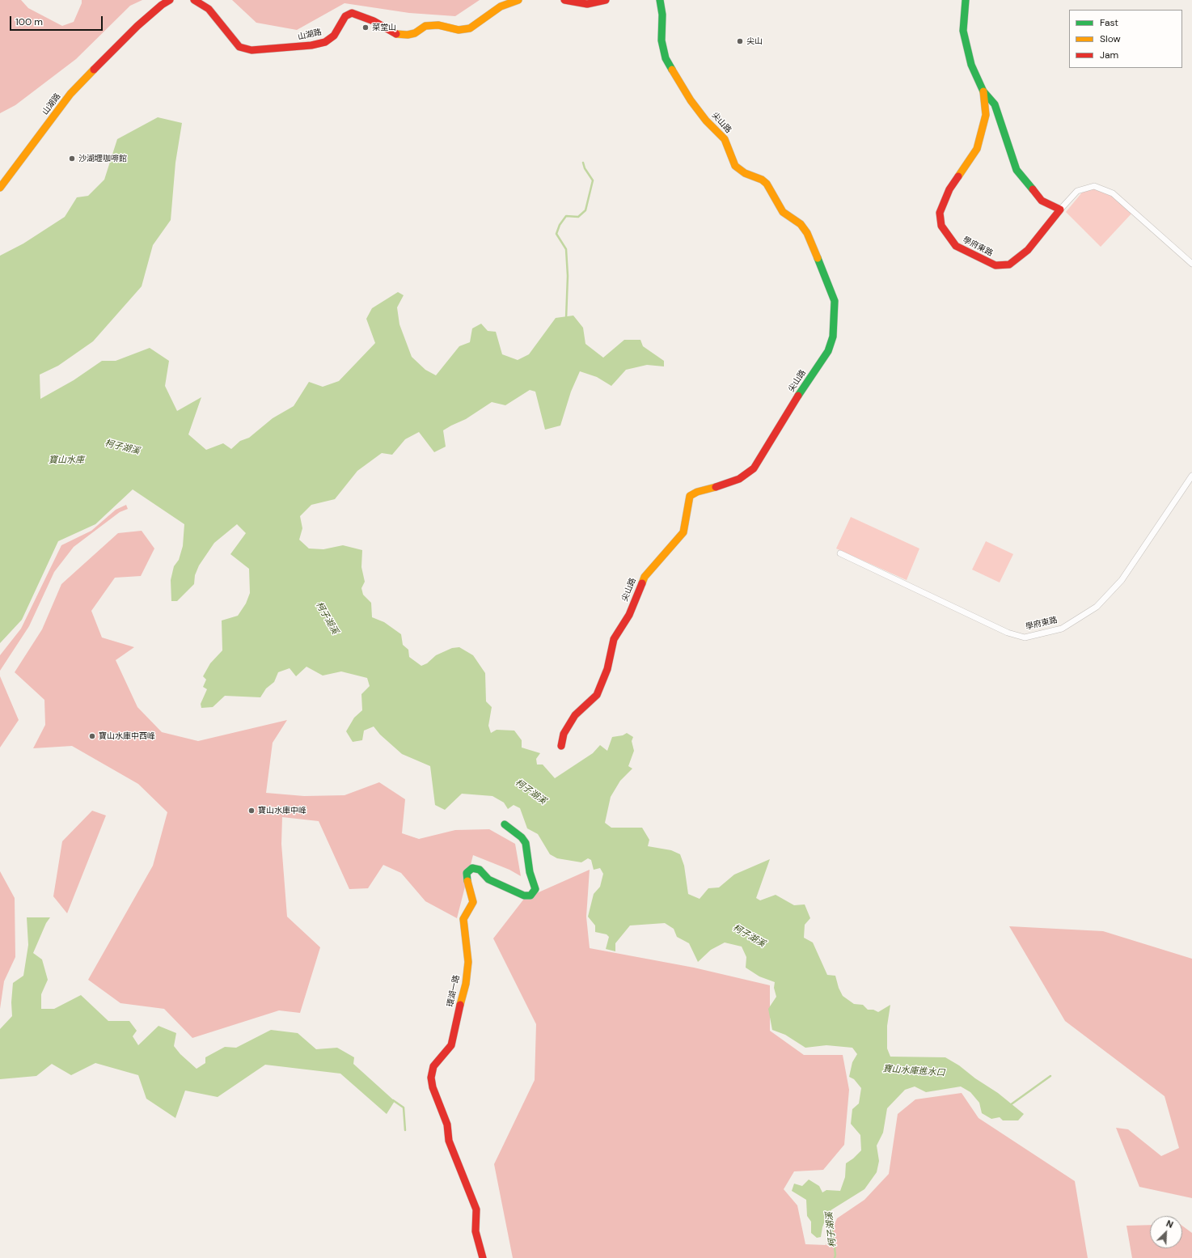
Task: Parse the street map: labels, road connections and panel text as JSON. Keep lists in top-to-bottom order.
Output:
{
  "streets": {
    "street": [
      "山湖路",
      "尖山路",
      "學府東路",
      "環湖一路"
    ]
  },
  "water": ["柯子湖溪", "寶山水庫", "寶山水庫進水口"],
  "places": [
    "菜堂山",
    "尖山",
    "沙湖壢咖啡館",
    "寶山水庫中西峰",
    "寶山水庫中峰"
  ],
  "legend": ["Fast", "Slow", "Jam"],
  "scale_bar": "100 m",
  "north": "top right"
}
